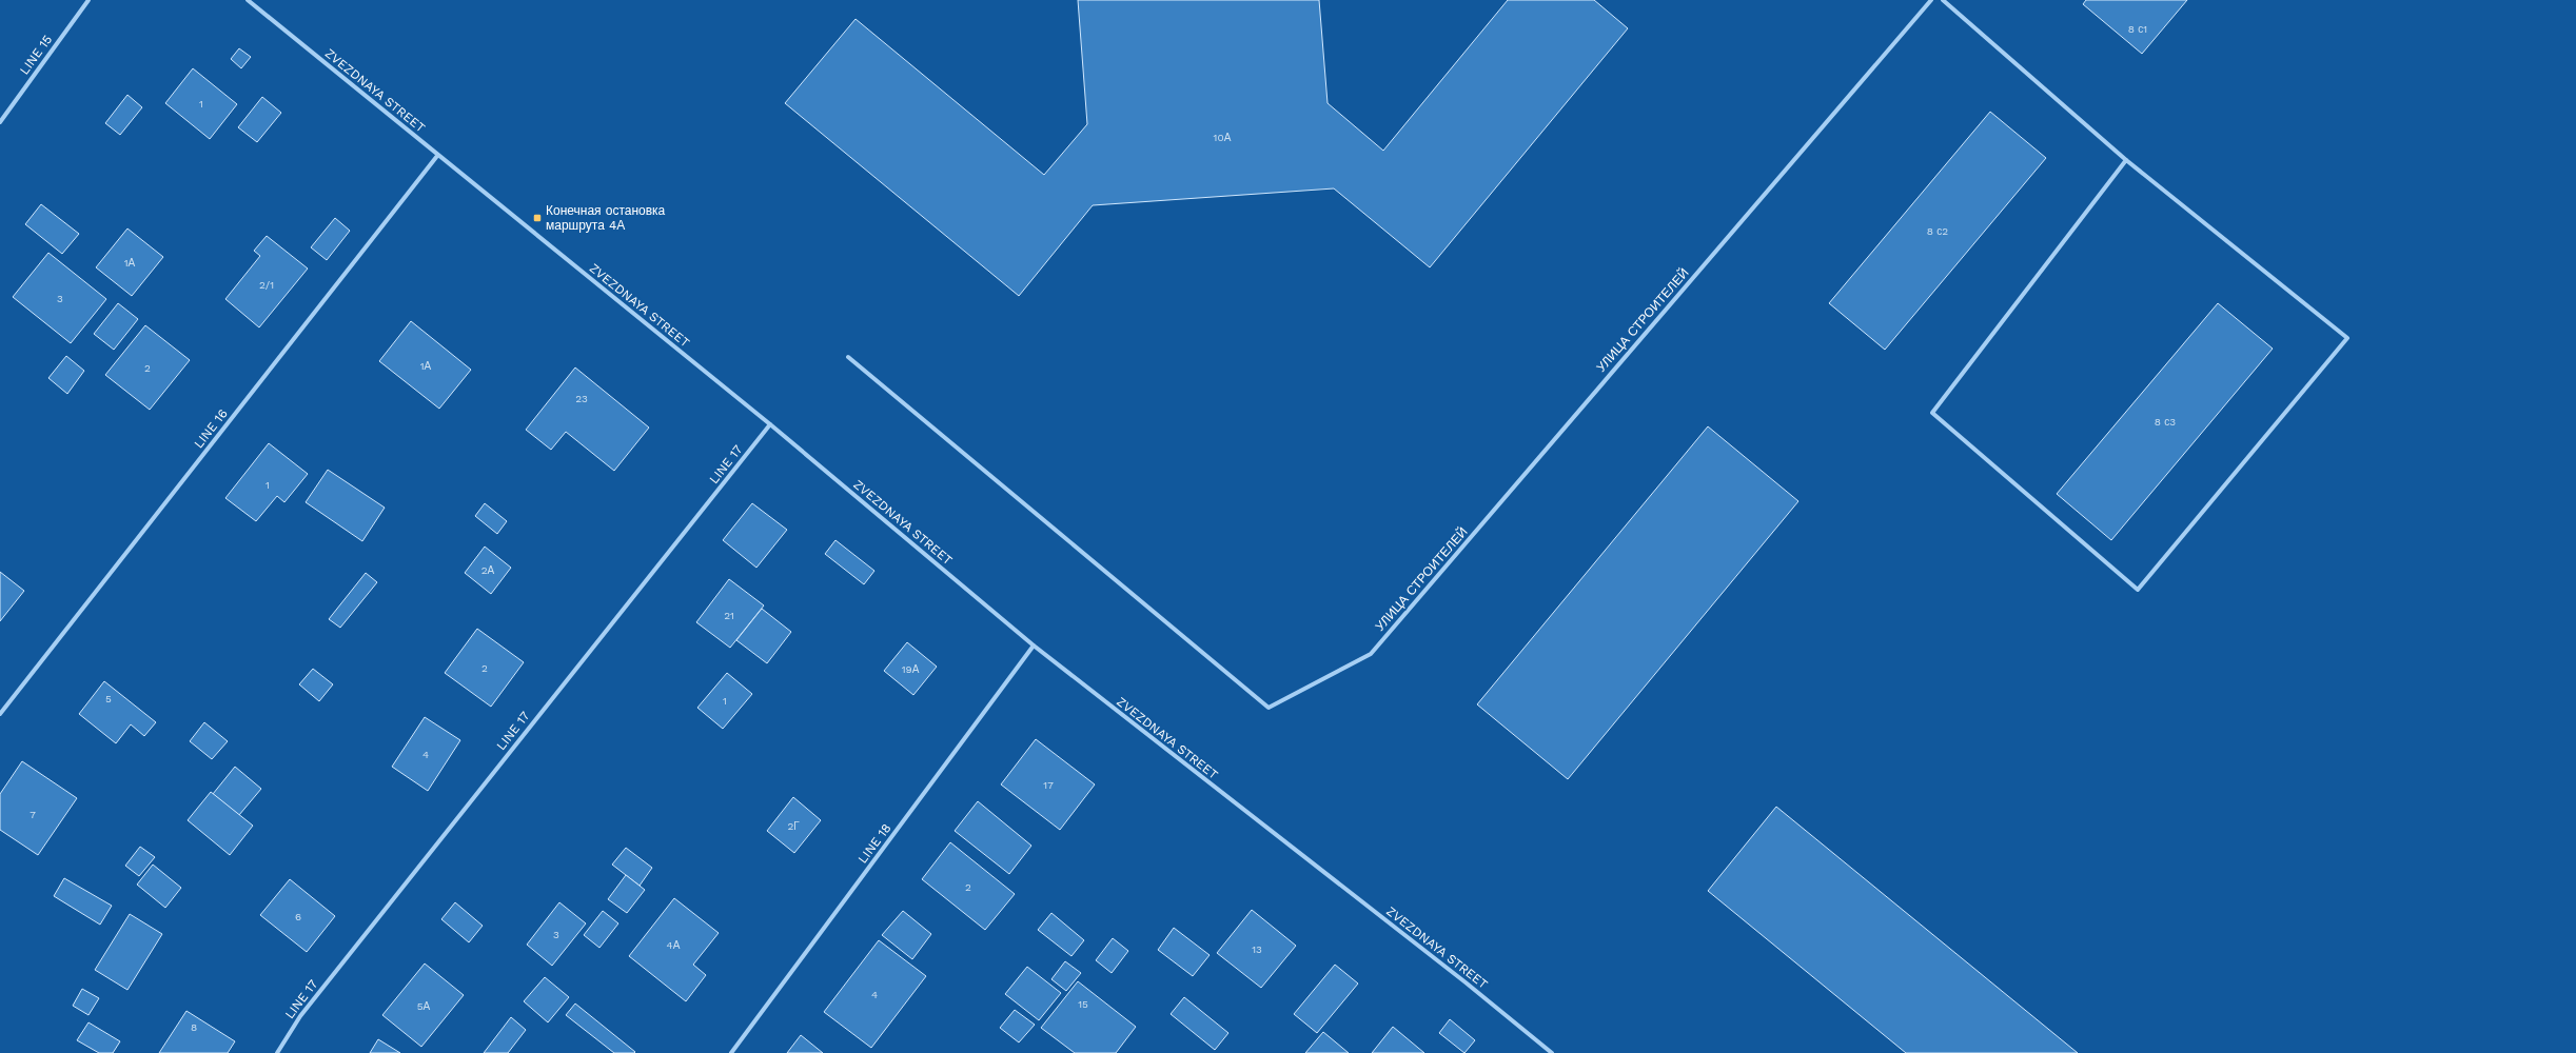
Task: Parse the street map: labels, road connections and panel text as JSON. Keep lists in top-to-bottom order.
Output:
{
  "streets": {
    "street": [
      "LINE 15",
      "ZVEZDNAYA STREET",
      "УЛИЦА СТРОИТЕЛЕЙ",
      "LINE 16",
      "LINE 17",
      "LINE 18"
    ]
  },
  "crossings": [
    ["ZVEZDNAYA STREET", "LINE 16"],
    ["ZVEZDNAYA STREET", "LINE 17"],
    ["ZVEZDNAYA STREET", "LINE 18"]
  ],
  "places": {
    "transit": ["Конечная остановка маршрута 4А"]
  },
  "house_numbers": [
    "8 с1",
    "1",
    "10А",
    "8 с2",
    "1А",
    "2/1",
    "3",
    "1А",
    "2",
    "23",
    "8 с3",
    "1",
    "2А",
    "21",
    "2",
    "19А",
    "5",
    "1",
    "4",
    "17",
    "7",
    "2Г",
    "2",
    "6",
    "3",
    "4А",
    "13",
    "4",
    "15",
    "5А",
    "8"
  ]
}
